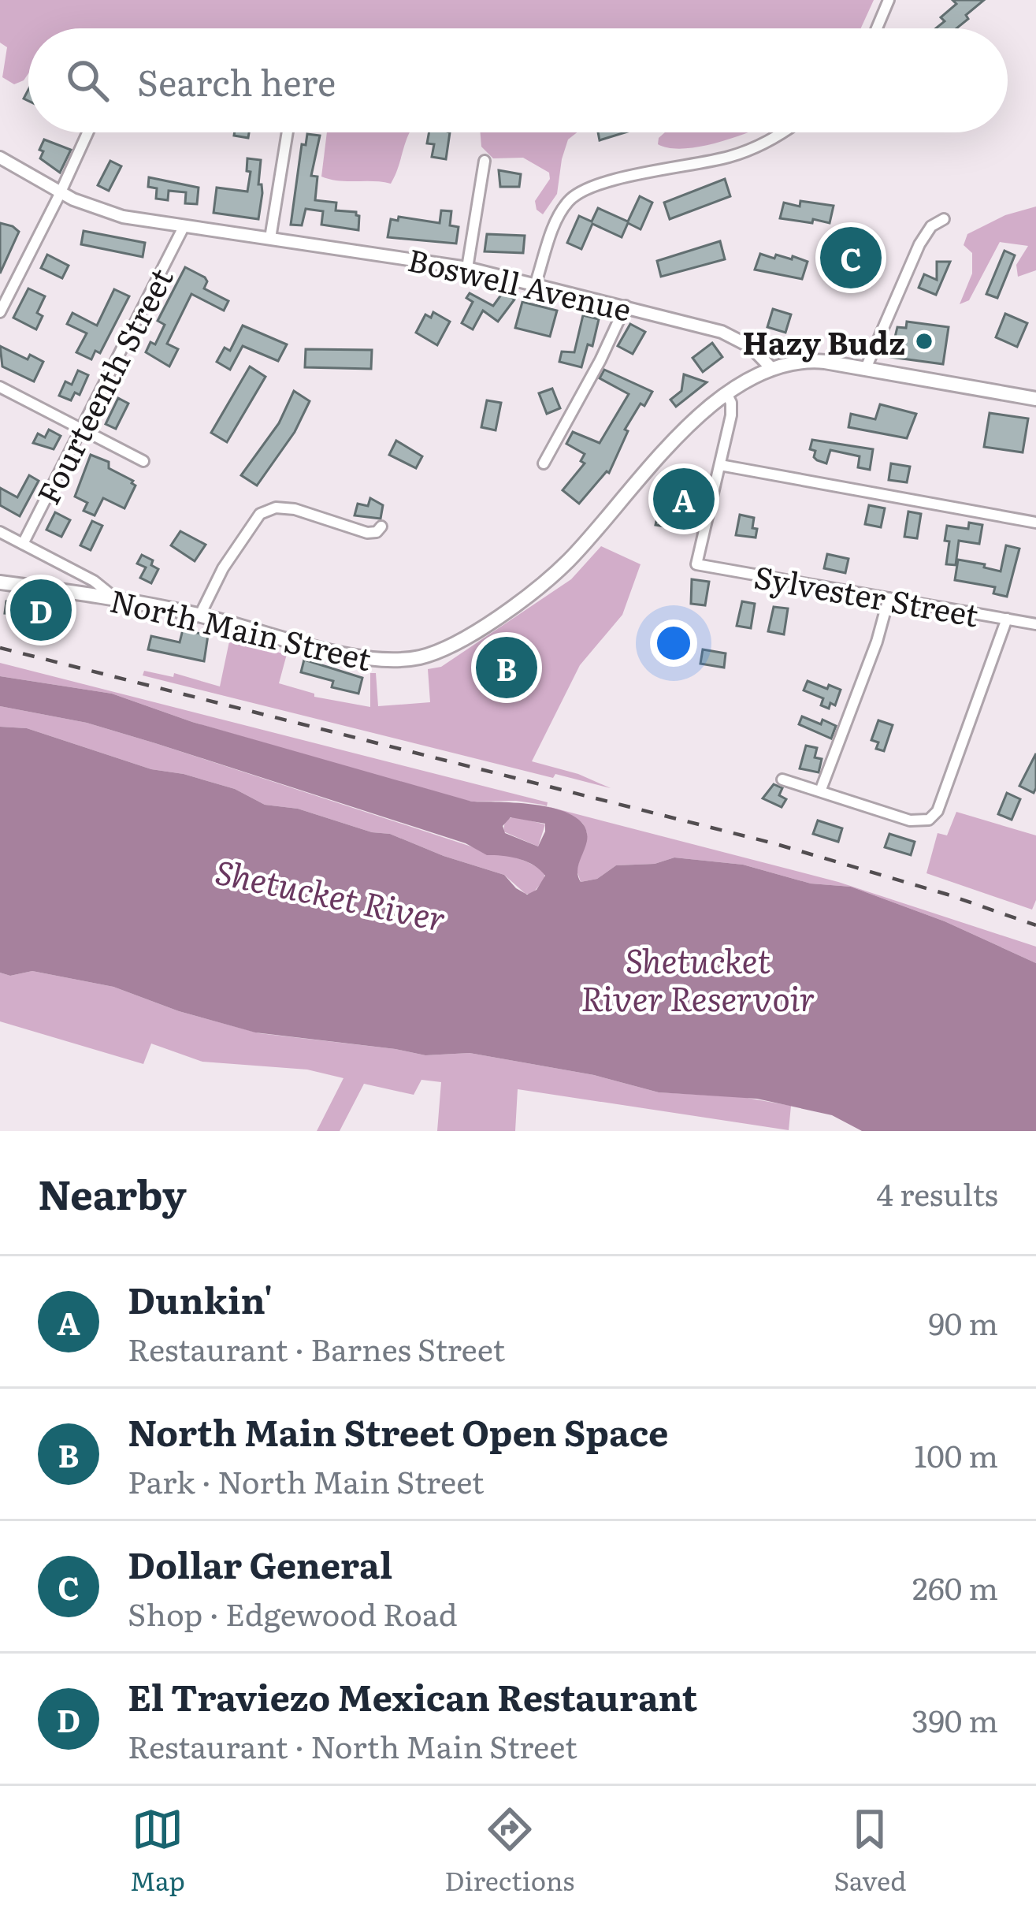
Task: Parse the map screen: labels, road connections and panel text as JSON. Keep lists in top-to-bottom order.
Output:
{
  "streets": {
    "main road": ["North Main Street"],
    "street": ["Boswell Avenue", "Fourteenth Street", "Sylvester Street"]
  },
  "crossings": [
    ["Boswell Avenue", "Fourteenth Street"],
    ["Boswell Avenue", "North Main Street"]
  ],
  "water": ["Shetucket River", "Shetucket River Reservoir"],
  "places": ["Hazy Budz"],
  "page": {
    "search": "Search here",
    "pins": [
      "C",
      "A",
      "D",
      "B"
    ],
    "heading": ["Nearby", "4 results"],
    "list": [
      {
        "mark": "A",
        "name": "Dunkin'",
        "note": "Restaurant · Barnes Street",
        "value": "90 m"
      },
      {
        "mark": "B",
        "name": "North Main Street Open Space",
        "note": "Park · North Main Street",
        "value": "100 m"
      },
      {
        "mark": "C",
        "name": "Dollar General",
        "note": "Shop · Edgewood Road",
        "value": "260 m"
      },
      {
        "mark": "D",
        "name": "El Traviezo Mexican Restaurant",
        "note": "Restaurant · North Main Street",
        "value": "390 m"
      }
    ],
    "nav": ["Map", "Directions", "Saved"]
  }
}
